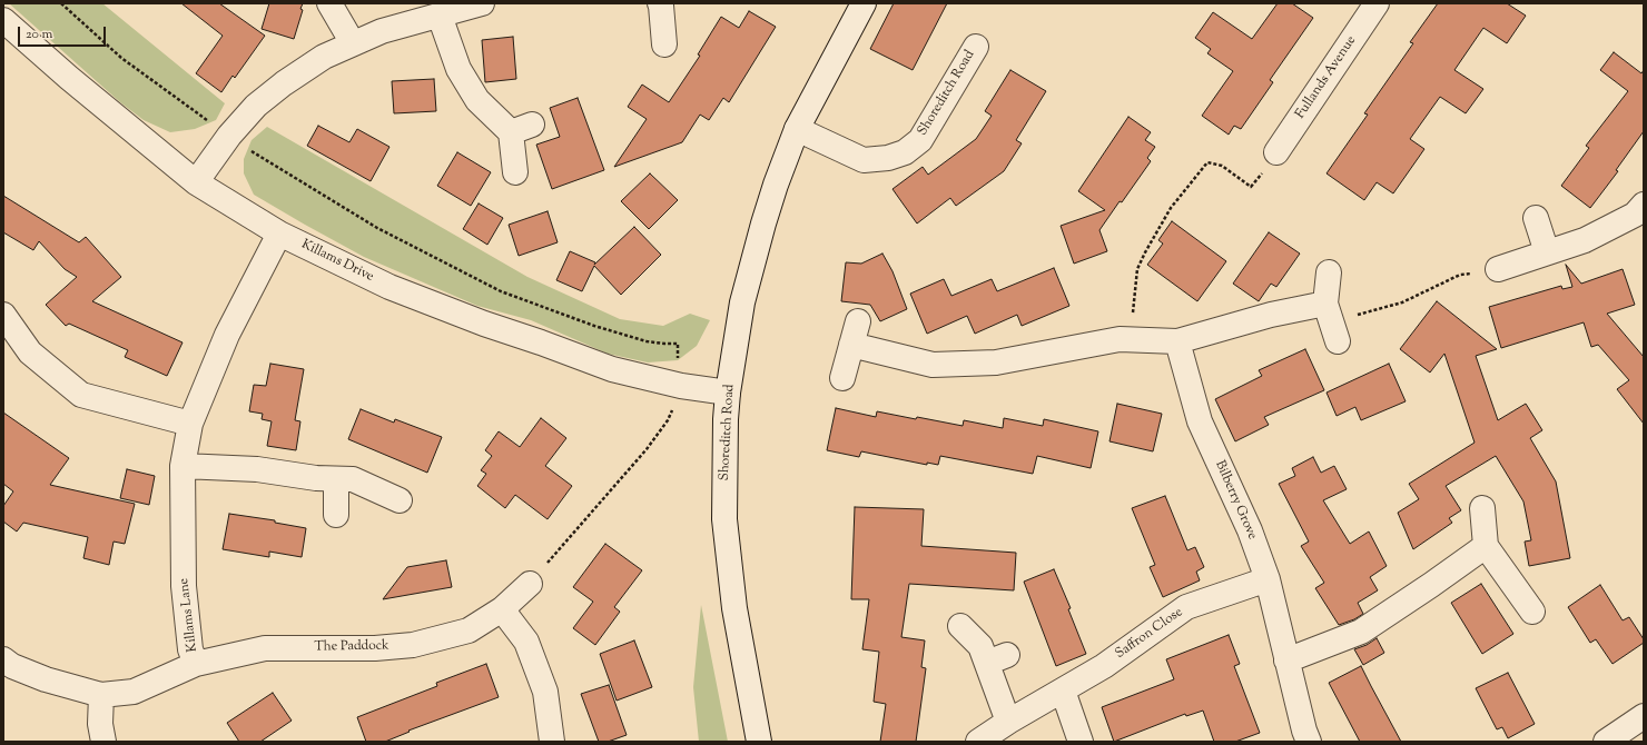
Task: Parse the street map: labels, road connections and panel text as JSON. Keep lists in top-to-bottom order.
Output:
{
  "streets": {
    "street": [
      "Fullands Avenue",
      "Shoreditch Road",
      "Killams Drive",
      "Bilberry Grove",
      "Killams Lane",
      "Saffron Close",
      "The Paddock"
    ]
  },
  "crossings": [
    ["Shoreditch Road", "Killams Drive"],
    ["Killams Drive", "Killams Lane"],
    ["Bilberry Grove", "Saffron Close"],
    ["Killams Lane", "The Paddock"]
  ],
  "scale_bar": "20 m"
}
